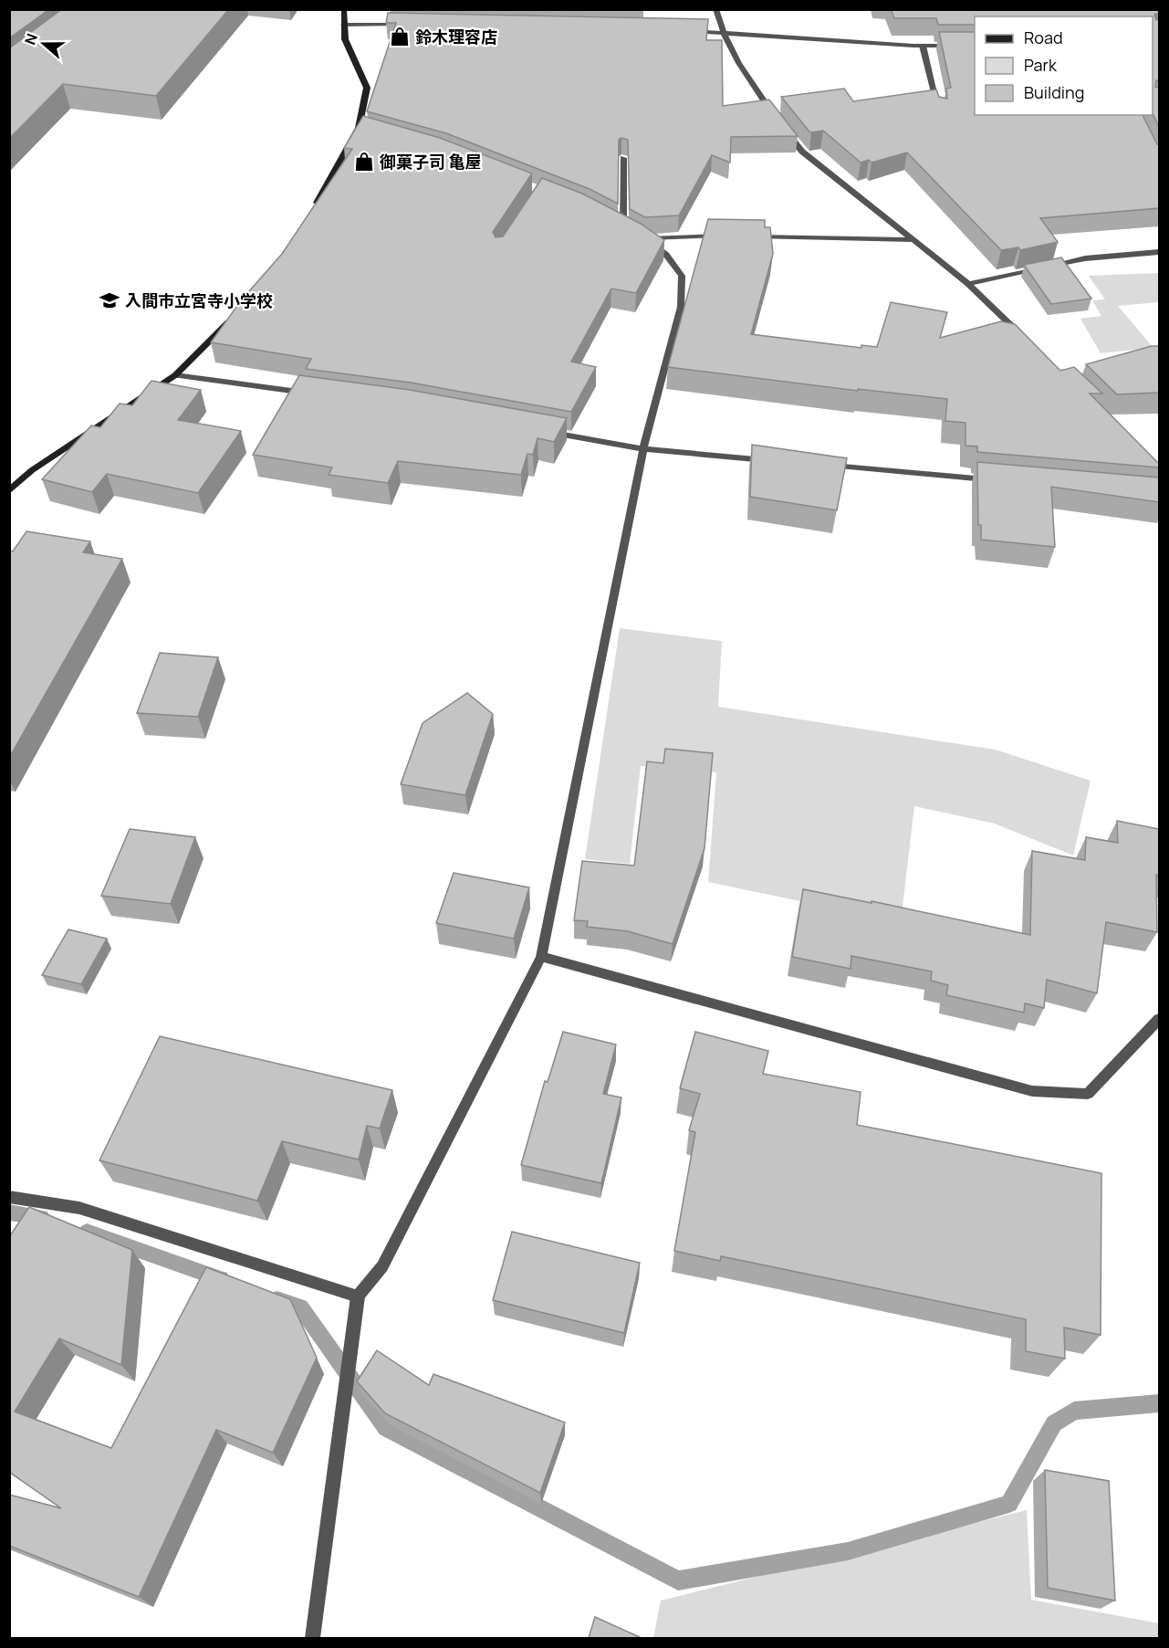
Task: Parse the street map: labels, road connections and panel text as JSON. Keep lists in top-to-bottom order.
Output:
{
  "places": {
    "shop": ["鈴木理容店", "御菓子司 亀屋"],
    "school or university": ["入間市立宮寺小学校"]
  },
  "legend": ["Road", "Park", "Building"],
  "north": "left"
}
